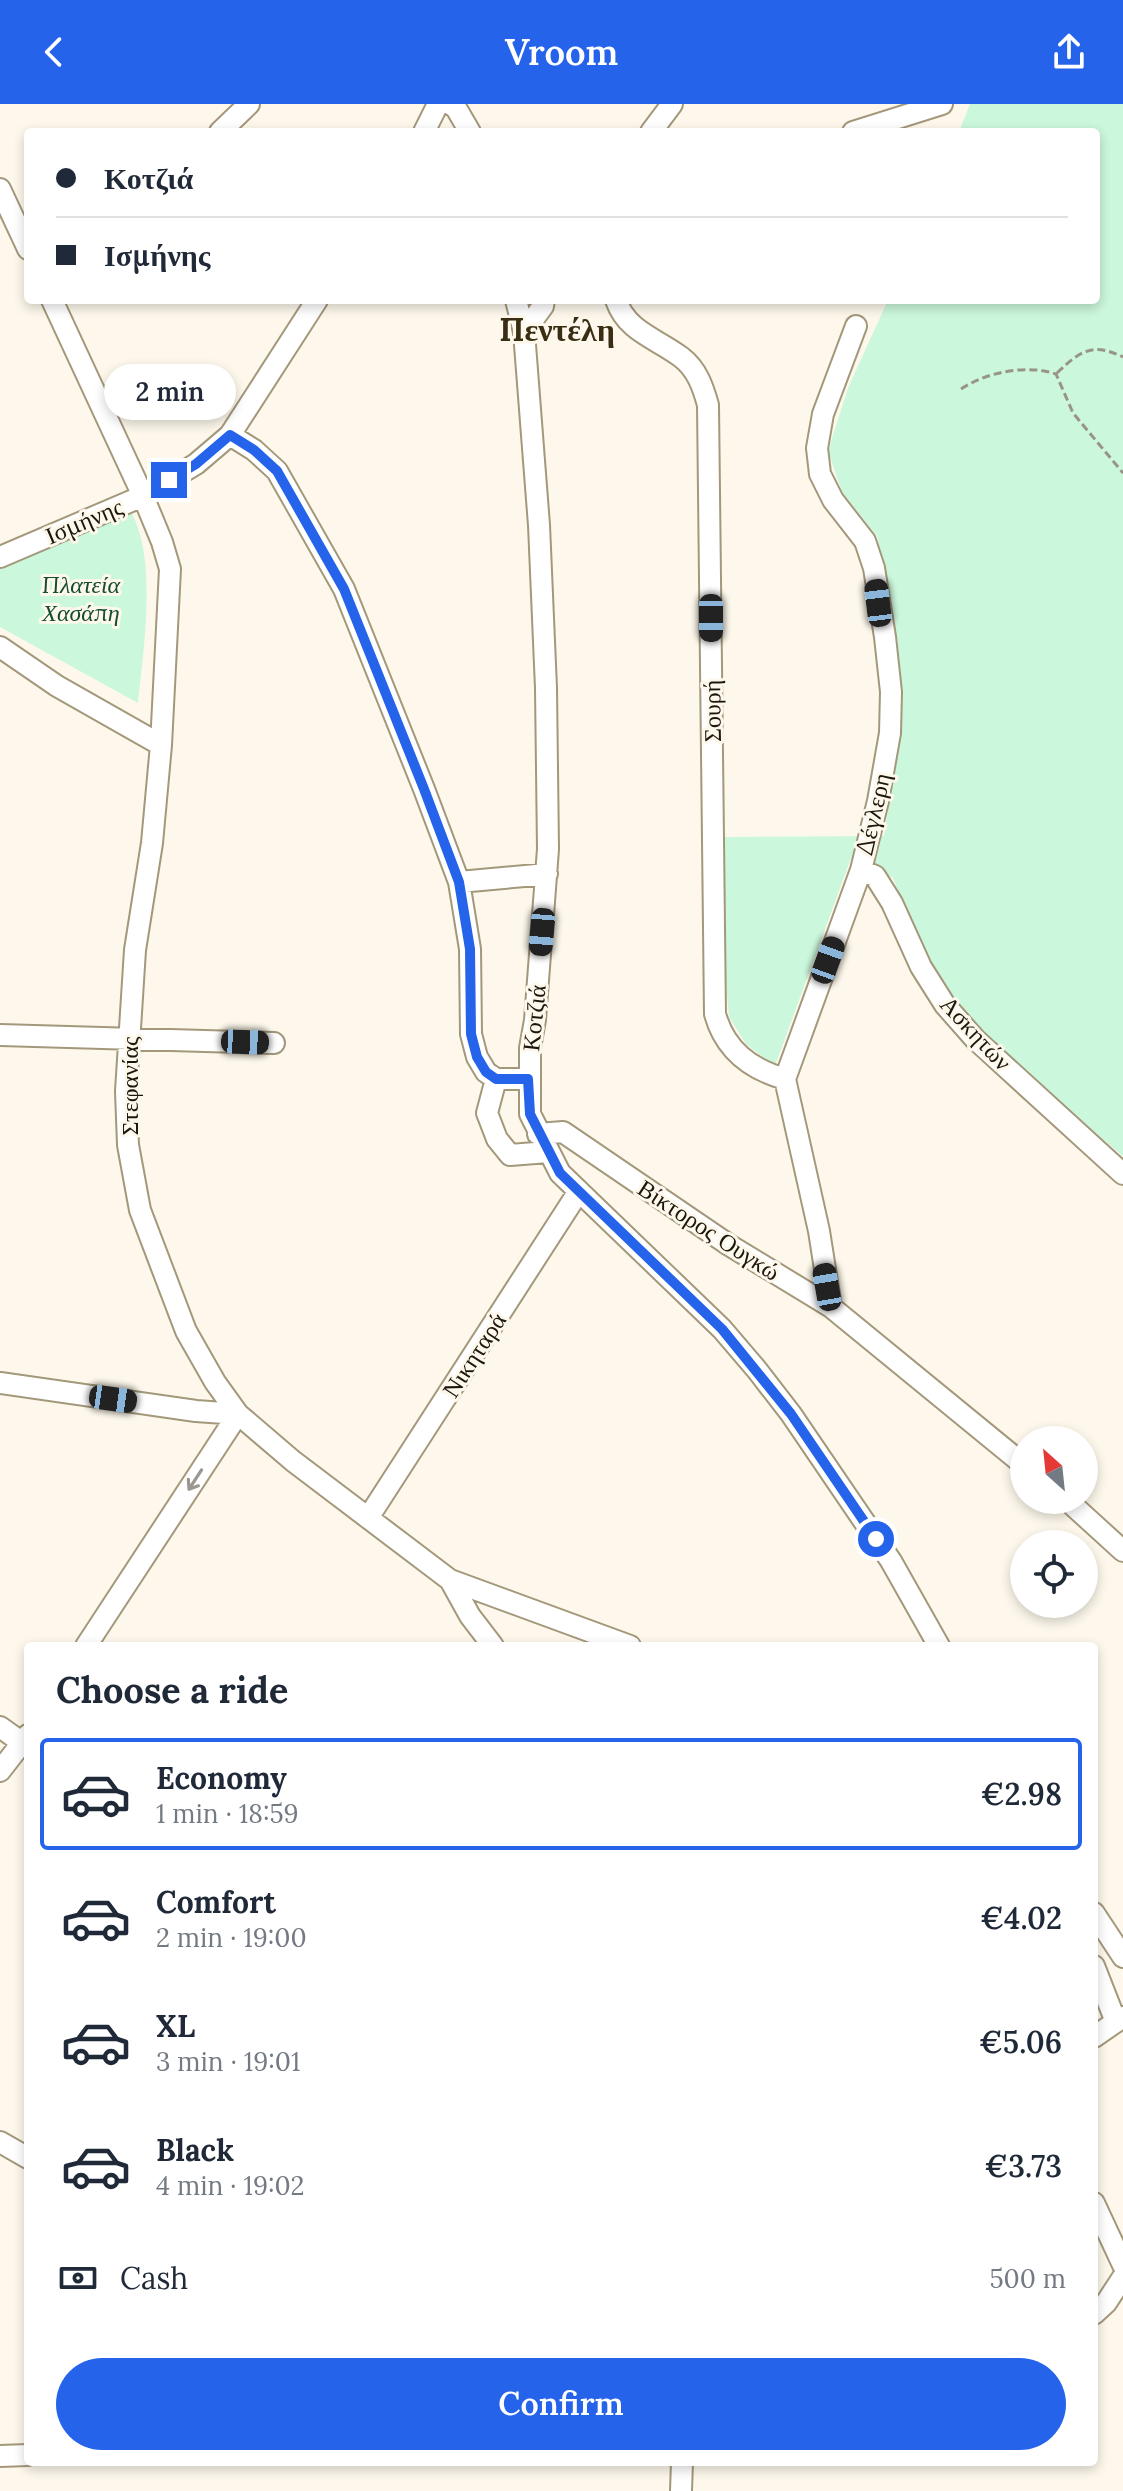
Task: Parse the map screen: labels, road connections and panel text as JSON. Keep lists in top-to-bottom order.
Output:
{
  "streets": {
    "street": [
      "Ισμήνης",
      "Σουρή",
      "Δέγλερη",
      "Κοτζιά",
      "Ασκητών",
      "Στεφανίας",
      "Βίκτορος Ουγκώ",
      "Νικηταρά"
    ]
  },
  "crossings": [
    ["Ισμήνης", "Στεφανίας"],
    ["Σουρή", "Δέγλερη"],
    ["Δέγλερη", "Ασκητών"],
    ["Κοτζιά", "Βίκτορος Ουγκώ"],
    ["Κοτζιά", "Νικηταρά"],
    ["Στεφανίας", "Νικηταρά"]
  ],
  "districts": ["Πεντέλη"],
  "parks": ["Πλατεία Χασάπη"],
  "north": "top left",
  "page": {
    "header": "Vroom",
    "banner": ["Κοτζιά", "Ισμήνης"],
    "bubble": "2 min",
    "heading": "Choose a ride",
    "list": [
      {
        "name": "Economy",
        "note": "1 min · 18:59",
        "value": "€2.98"
      },
      {
        "name": "Comfort",
        "note": "2 min · 19:00",
        "value": "€4.02"
      },
      {
        "name": "XL",
        "note": "3 min · 19:01",
        "value": "€5.06"
      },
      {
        "name": "Black",
        "note": "4 min · 19:02",
        "value": "€3.73"
      }
    ],
    "pay": ["Cash", "500 m"],
    "buttons": "Confirm"
  }
}
